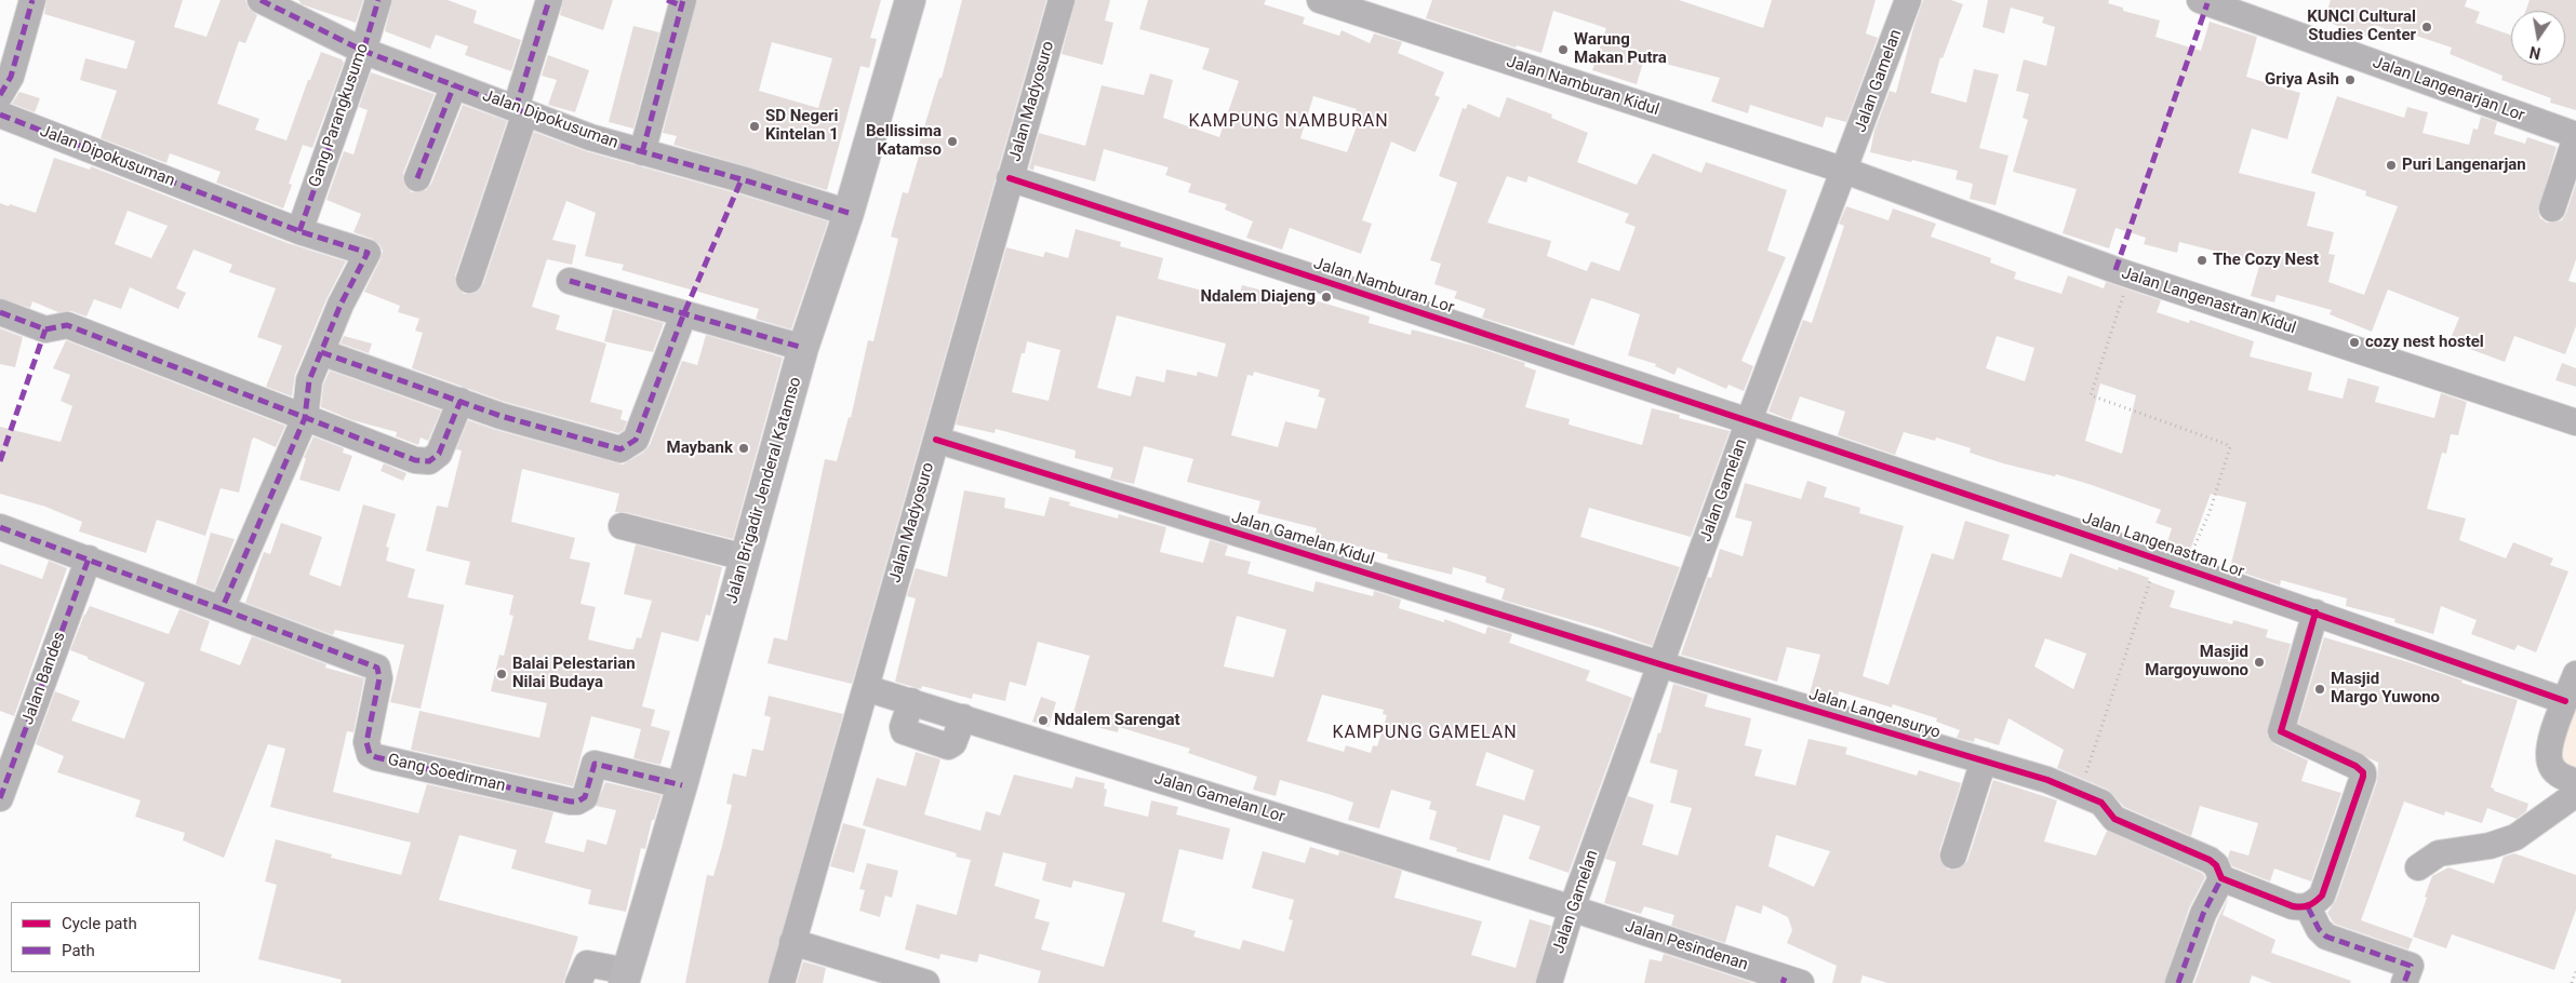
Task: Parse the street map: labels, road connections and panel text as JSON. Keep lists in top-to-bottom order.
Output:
{
  "streets": {
    "main road": ["Jalan Brigadir Jenderal Katamso"],
    "street": [
      "Jalan Gamelan",
      "Jalan Namburan Kidul",
      "Jalan Langenarjan Lor",
      "Jalan Madyosuro",
      "Gang Parangkusumo",
      "Jalan Dipokusuman",
      "Jalan Namburan Lor",
      "Jalan Langenastran Kidul",
      "Jalan Gamelan Kidul",
      "Jalan Langenastran Lor",
      "Jalan Bandes",
      "Jalan Langensuryo",
      "Gang Soedirman",
      "Jalan Gamelan Lor",
      "Jalan Pesindenan"
    ]
  },
  "crossings": [
    ["Jalan Gamelan", "Jalan Namburan Kidul"],
    ["Jalan Gamelan", "Jalan Namburan Lor"],
    ["Jalan Gamelan", "Jalan Langenastran Kidul"],
    ["Jalan Gamelan", "Jalan Gamelan Kidul"],
    ["Jalan Gamelan", "Jalan Langenastran Lor"],
    ["Jalan Gamelan", "Jalan Langensuryo"],
    ["Jalan Gamelan", "Jalan Gamelan Lor"],
    ["Jalan Gamelan", "Jalan Pesindenan"],
    ["Jalan Namburan Kidul", "Jalan Langenastran Kidul"],
    ["Jalan Madyosuro", "Jalan Namburan Lor"],
    ["Jalan Madyosuro", "Jalan Gamelan Kidul"],
    ["Jalan Madyosuro", "Jalan Gamelan Lor"],
    ["Gang Parangkusumo", "Jalan Dipokusuman"],
    ["Jalan Dipokusuman", "Jalan Brigadir Jenderal Katamso"],
    ["Jalan Namburan Lor", "Jalan Langenastran Lor"],
    ["Jalan Brigadir Jenderal Katamso", "Gang Soedirman"],
    ["Jalan Gamelan Kidul", "Jalan Langensuryo"],
    ["Jalan Gamelan Lor", "Jalan Pesindenan"]
  ],
  "districts": ["KAMPUNG NAMBURAN", "KAMPUNG GAMELAN"],
  "places": [
    "KUNCI Cultural Studies Center",
    "Warung Makan Putra",
    "Griya Asih",
    "SD Negeri Kintelan 1",
    "Bellissima Katamso",
    "Puri Langenarjan",
    "The Cozy Nest",
    "Ndalem Diajeng",
    "cozy nest hostel",
    "Maybank",
    "Masjid Margoyuwono",
    "Balai Pelestarian Nilai Budaya",
    "Masjid Margo Yuwono",
    "Ndalem Sarengat"
  ],
  "legend": ["Cycle path", "Path"],
  "north": "bottom"
}
